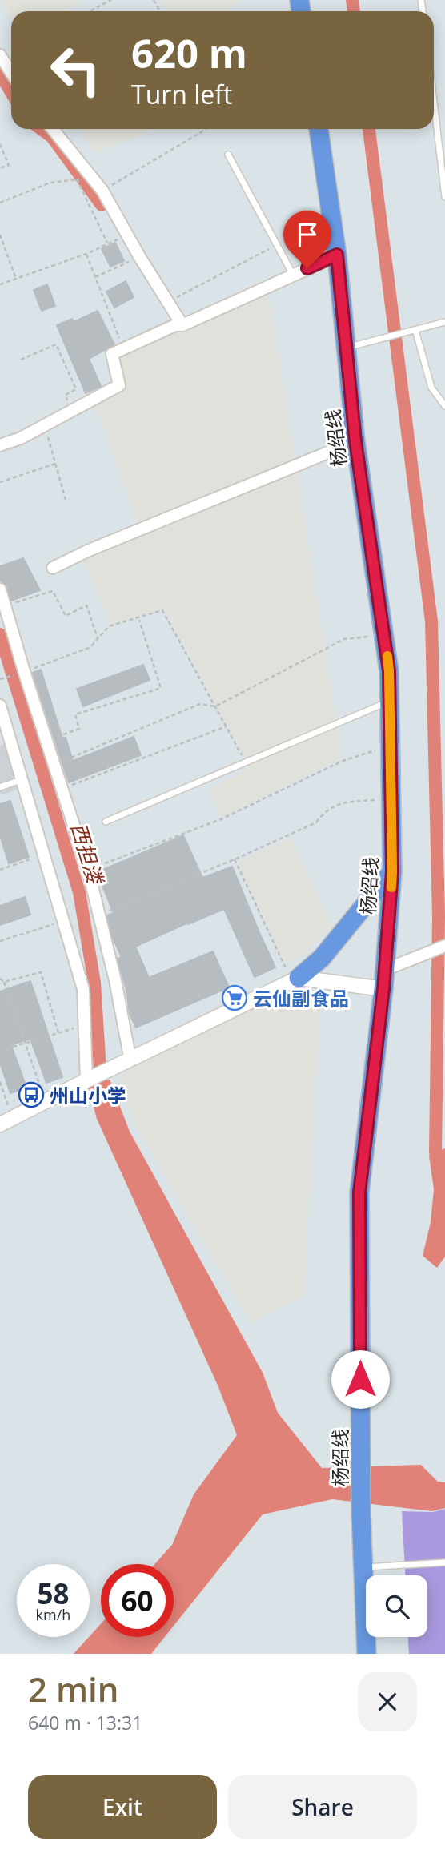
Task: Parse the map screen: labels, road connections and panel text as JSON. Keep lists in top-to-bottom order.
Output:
{
  "streets": {
    "main road": ["杨绍线"]
  },
  "water": ["西担溇"],
  "places": {
    "supermarket": ["云仙副食品"],
    "bus stop": ["州山小学"]
  },
  "page": {
    "turn": ["620 m", "Turn left"],
    "speed": "58 km/h",
    "limit": "60",
    "heading": ["2 min", "640 m · 13:31"],
    "buttons": ["Exit", "Share"]
  }
}
